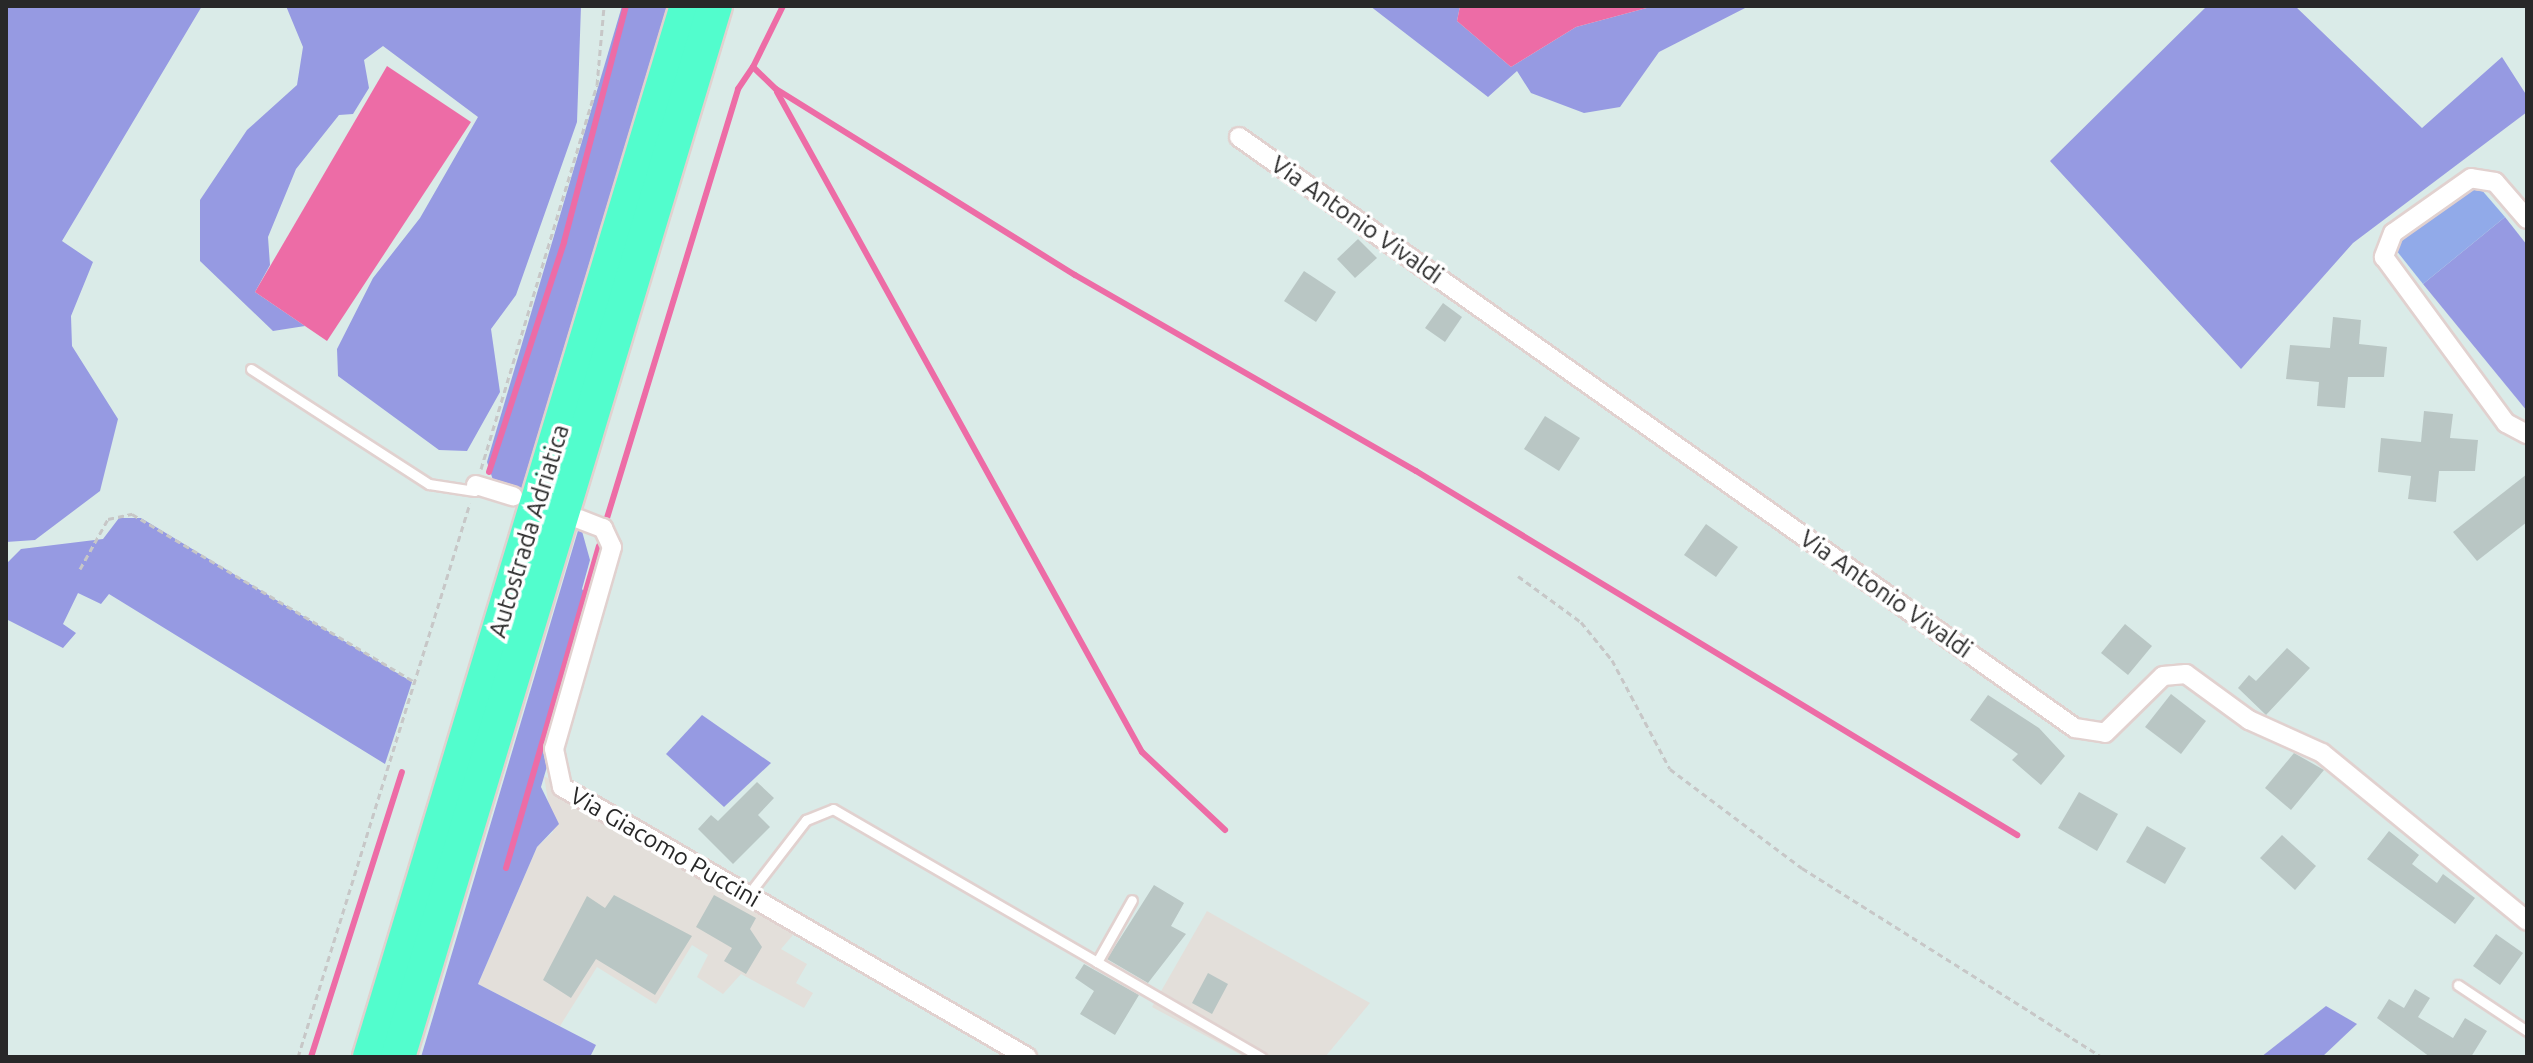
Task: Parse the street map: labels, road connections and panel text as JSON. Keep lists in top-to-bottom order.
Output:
{
  "streets": {
    "highway": ["Autostrada Adriatica"],
    "street": ["Via Antonio Vivaldi", "Via Giacomo Puccini"]
  }
}
